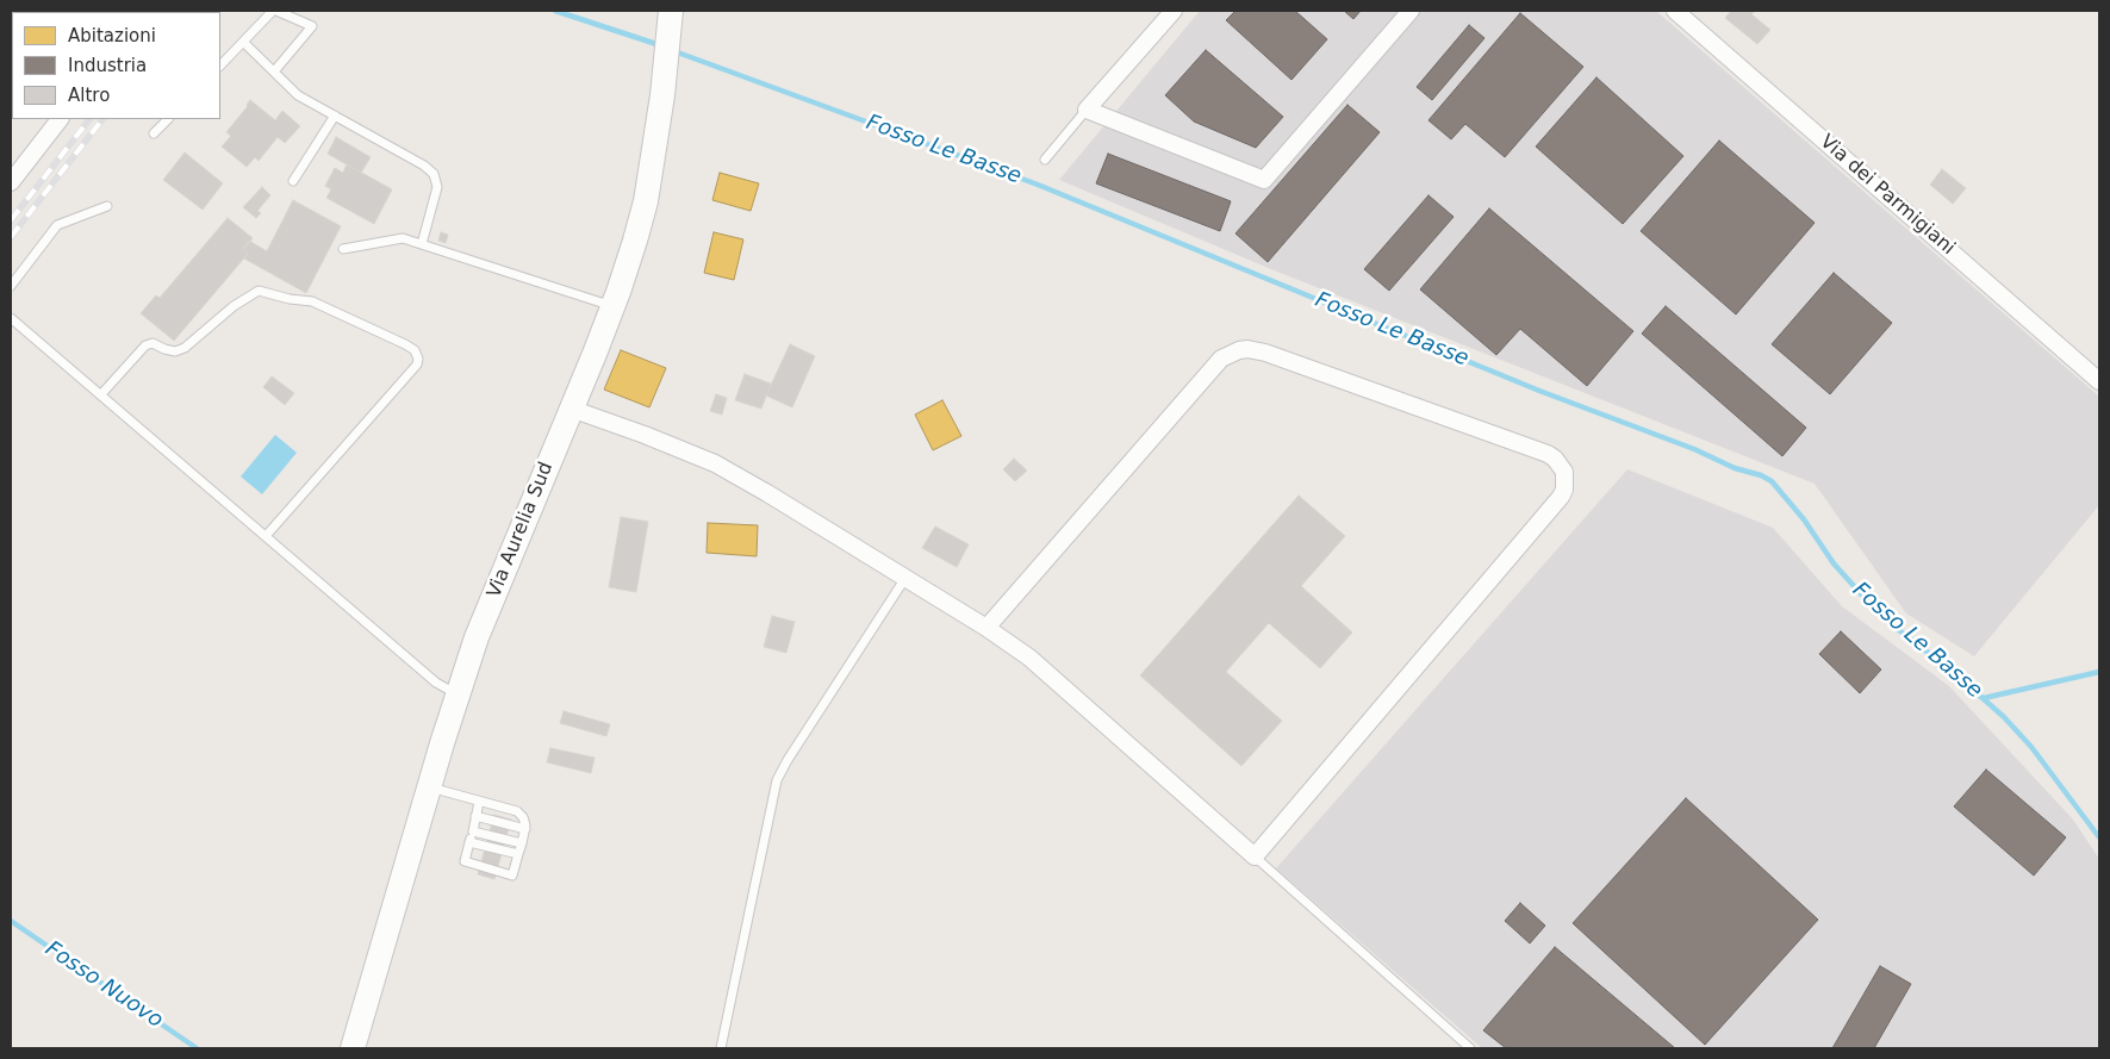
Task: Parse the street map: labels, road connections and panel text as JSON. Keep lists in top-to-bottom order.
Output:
{
  "streets": {
    "main road": ["Via Aurelia Sud"],
    "street": ["Via dei Parmigiani"]
  },
  "water": ["Fosso Le Basse", "Fosso Nuovo"],
  "legend": ["Abitazioni", "Industria", "Altro"]
}
